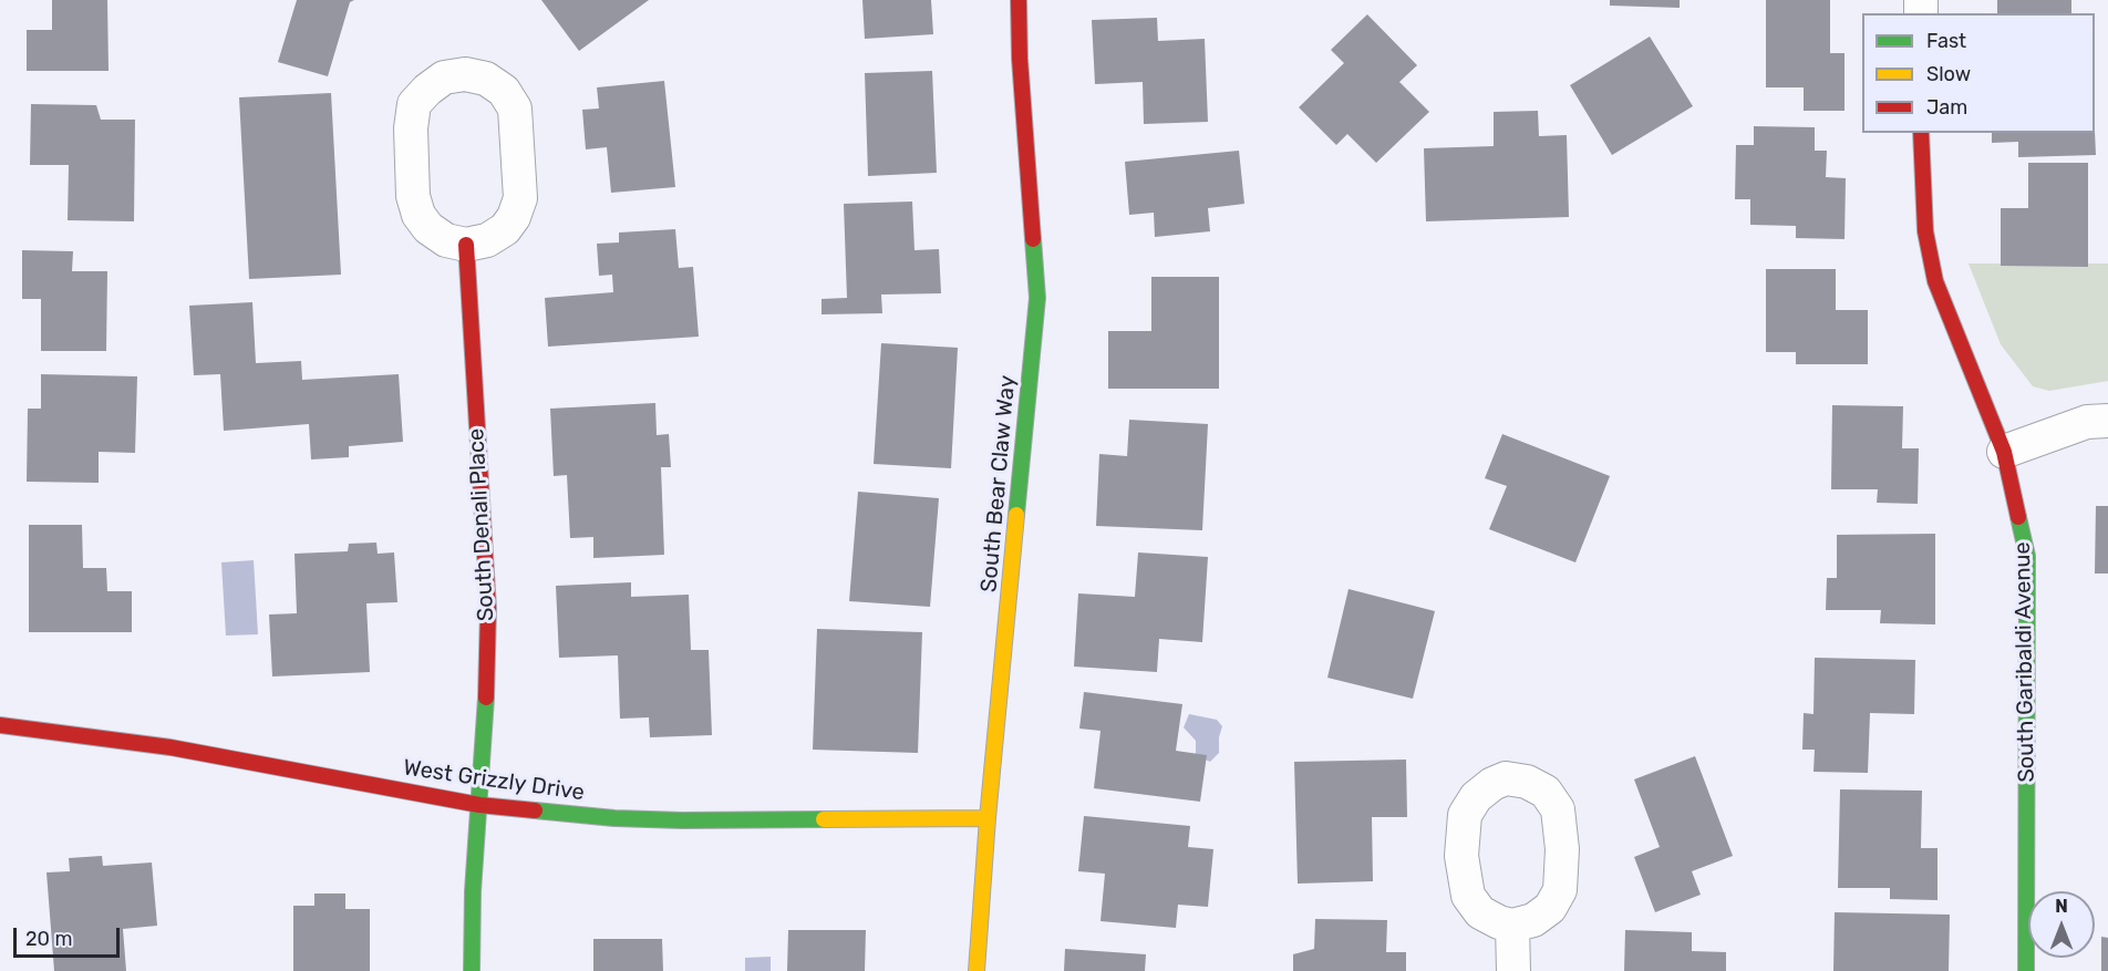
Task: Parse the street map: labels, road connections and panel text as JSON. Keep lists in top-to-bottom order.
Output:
{
  "streets": {
    "street": [
      "South Bear Claw Way",
      "South Denali Place",
      "South Garibaldi Avenue",
      "West Grizzly Drive"
    ]
  },
  "crossings": [
    ["South Bear Claw Way", "West Grizzly Drive"],
    ["South Denali Place", "West Grizzly Drive"]
  ],
  "legend": ["Fast", "Slow", "Jam"],
  "scale_bar": "20 m",
  "north": "top"
}
